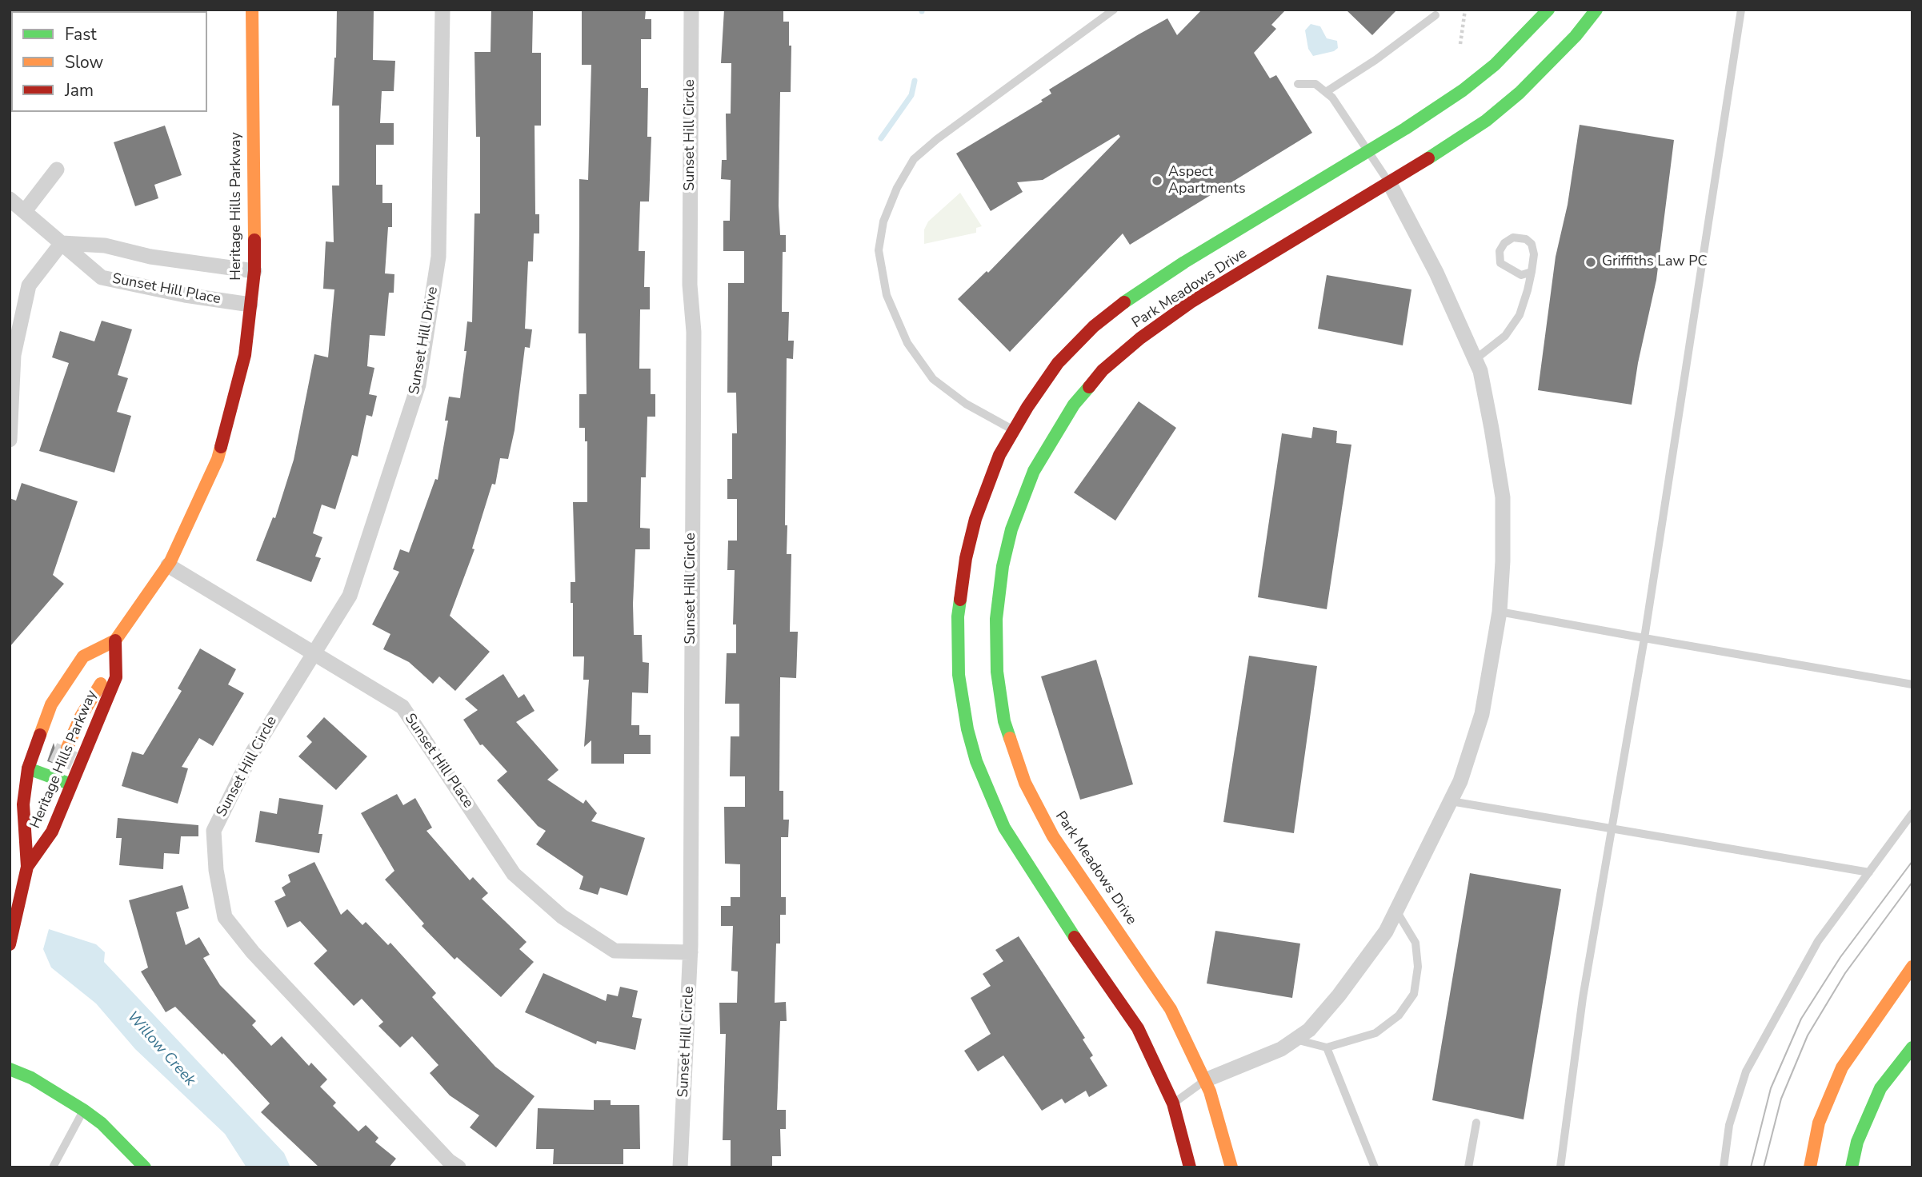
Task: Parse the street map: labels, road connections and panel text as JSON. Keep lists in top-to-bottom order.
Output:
{
  "streets": {
    "main road": ["Heritage Hills Parkway", "Park Meadows Drive"],
    "street": ["Sunset Hill Circle", "Sunset Hill Place", "Sunset Hill Drive"]
  },
  "crossings": [
    ["Sunset Hill Circle", "Sunset Hill Place"],
    ["Sunset Hill Circle", "Sunset Hill Drive"],
    ["Heritage Hills Parkway", "Sunset Hill Place"],
    ["Sunset Hill Place", "Sunset Hill Drive"]
  ],
  "water": ["Willow Creek"],
  "places": ["Aspect Apartments", "Griffiths Law PC"],
  "legend": ["Fast", "Slow", "Jam"]
}
